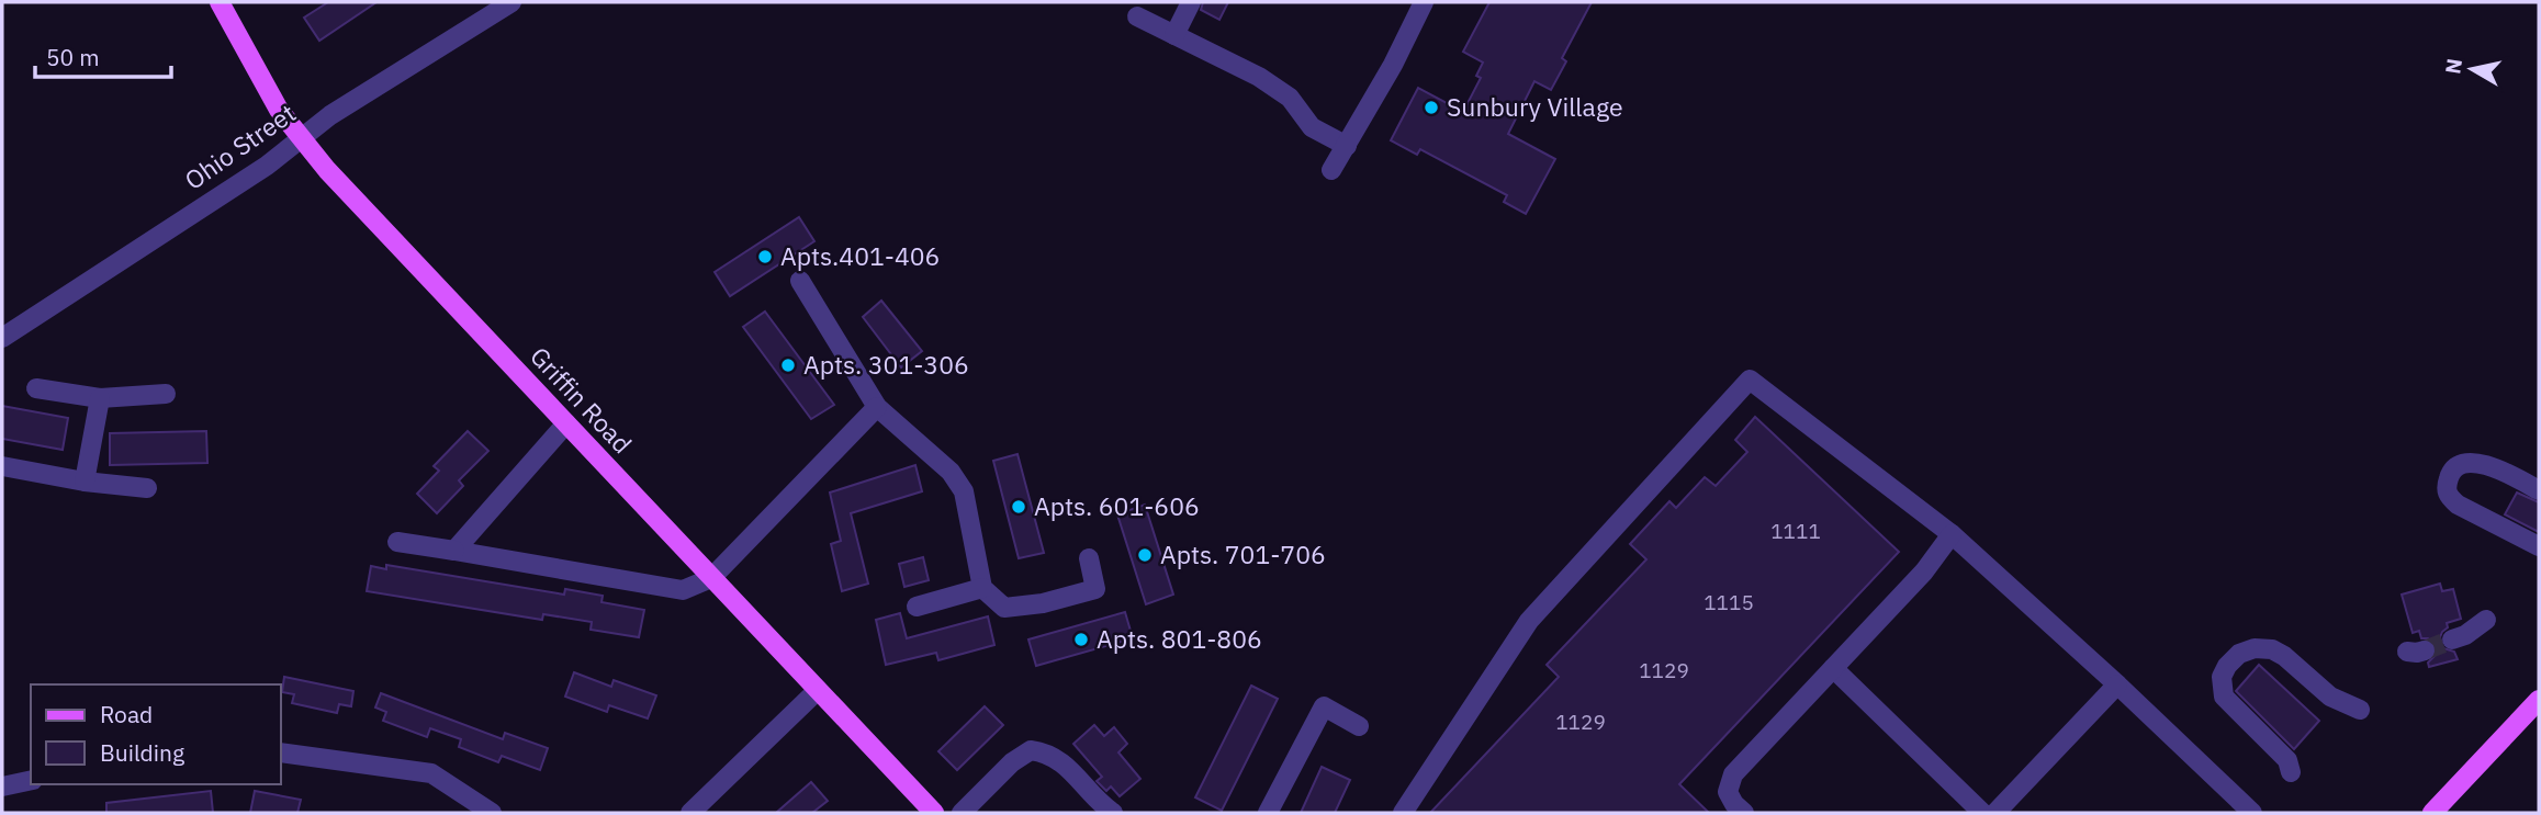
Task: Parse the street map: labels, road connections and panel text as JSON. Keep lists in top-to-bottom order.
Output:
{
  "streets": {
    "main road": ["Griffin Road"],
    "street": ["Ohio Street"]
  },
  "crossings": [
    ["Ohio Street", "Griffin Road"]
  ],
  "places": [
    "Sunbury Village",
    "Apts.401-406",
    "Apts. 301-306",
    "Apts. 601-606",
    "Apts. 701-706",
    "Apts. 801-806"
  ],
  "house_numbers": [
    "1111",
    "1115",
    "1129",
    "1129"
  ],
  "legend": ["Road", "Building"],
  "scale_bar": "50 m",
  "north": "left"
}
